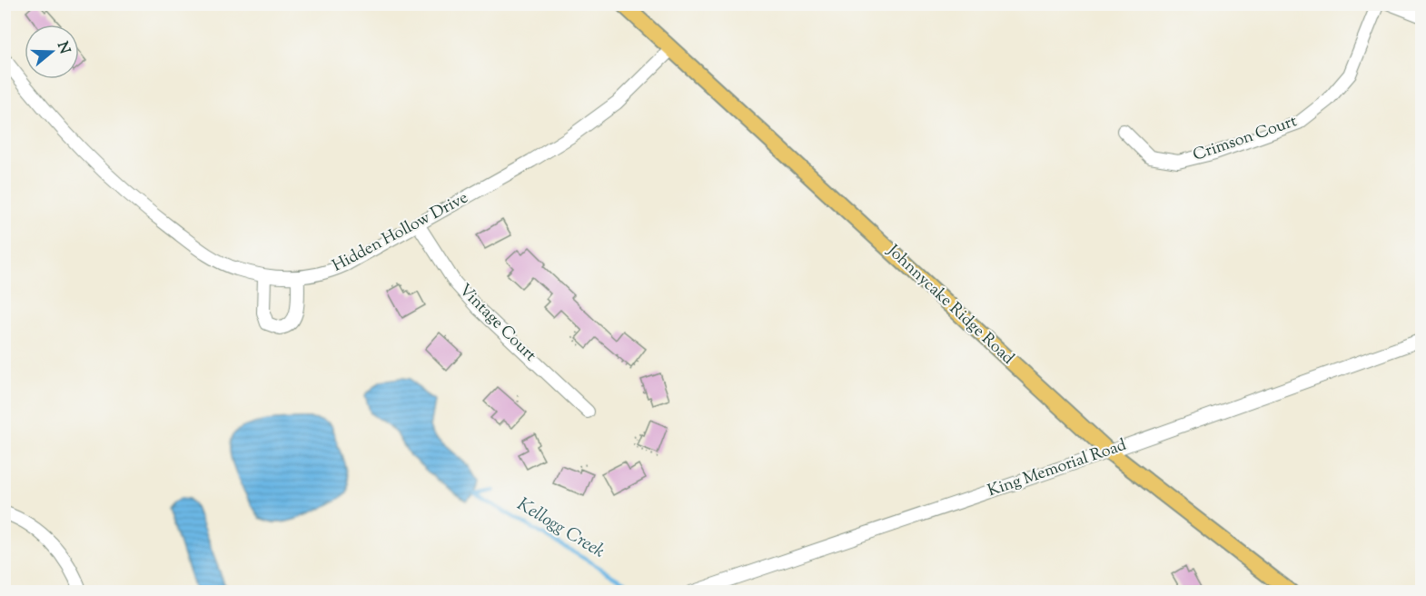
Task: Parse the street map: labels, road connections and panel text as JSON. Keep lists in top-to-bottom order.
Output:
{
  "streets": {
    "main road": ["Johnnycake Ridge Road"],
    "street": [
      "Crimson Court",
      "Hidden Hollow Drive",
      "Vintage Court",
      "King Memorial Road"
    ]
  },
  "crossings": [
    ["Hidden Hollow Drive", "Johnnycake Ridge Road"],
    ["Hidden Hollow Drive", "Vintage Court"],
    ["Johnnycake Ridge Road", "King Memorial Road"]
  ],
  "water": ["Kellogg Creek"],
  "north": "right"
}
